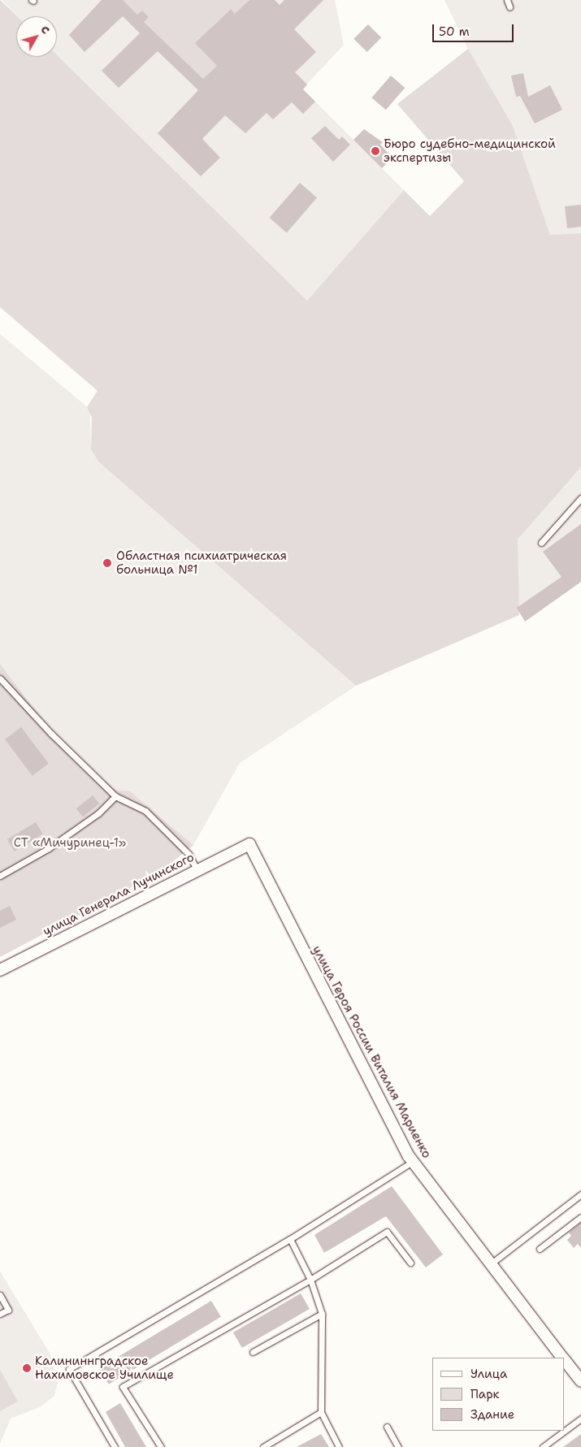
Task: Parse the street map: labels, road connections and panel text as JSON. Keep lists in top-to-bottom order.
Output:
{
  "streets": {
    "street": ["улица Генерала Лучинского", "улица Героя России Виталия Мариенко"]
  },
  "crossings": [
    ["улица Генерала Лучинского", "улица Героя России Виталия Мариенко"]
  ],
  "parks": ["СТ «Мичуринец-1»"],
  "places": ["Бюро судебно-медицинской экспертизы", "Областная психиатрическая больница №1", "Калининнградское Нахимовское Училище"],
  "legend": ["Улица", "Парк", "Здание"],
  "scale_bar": "50 m",
  "north": "top right"
}
